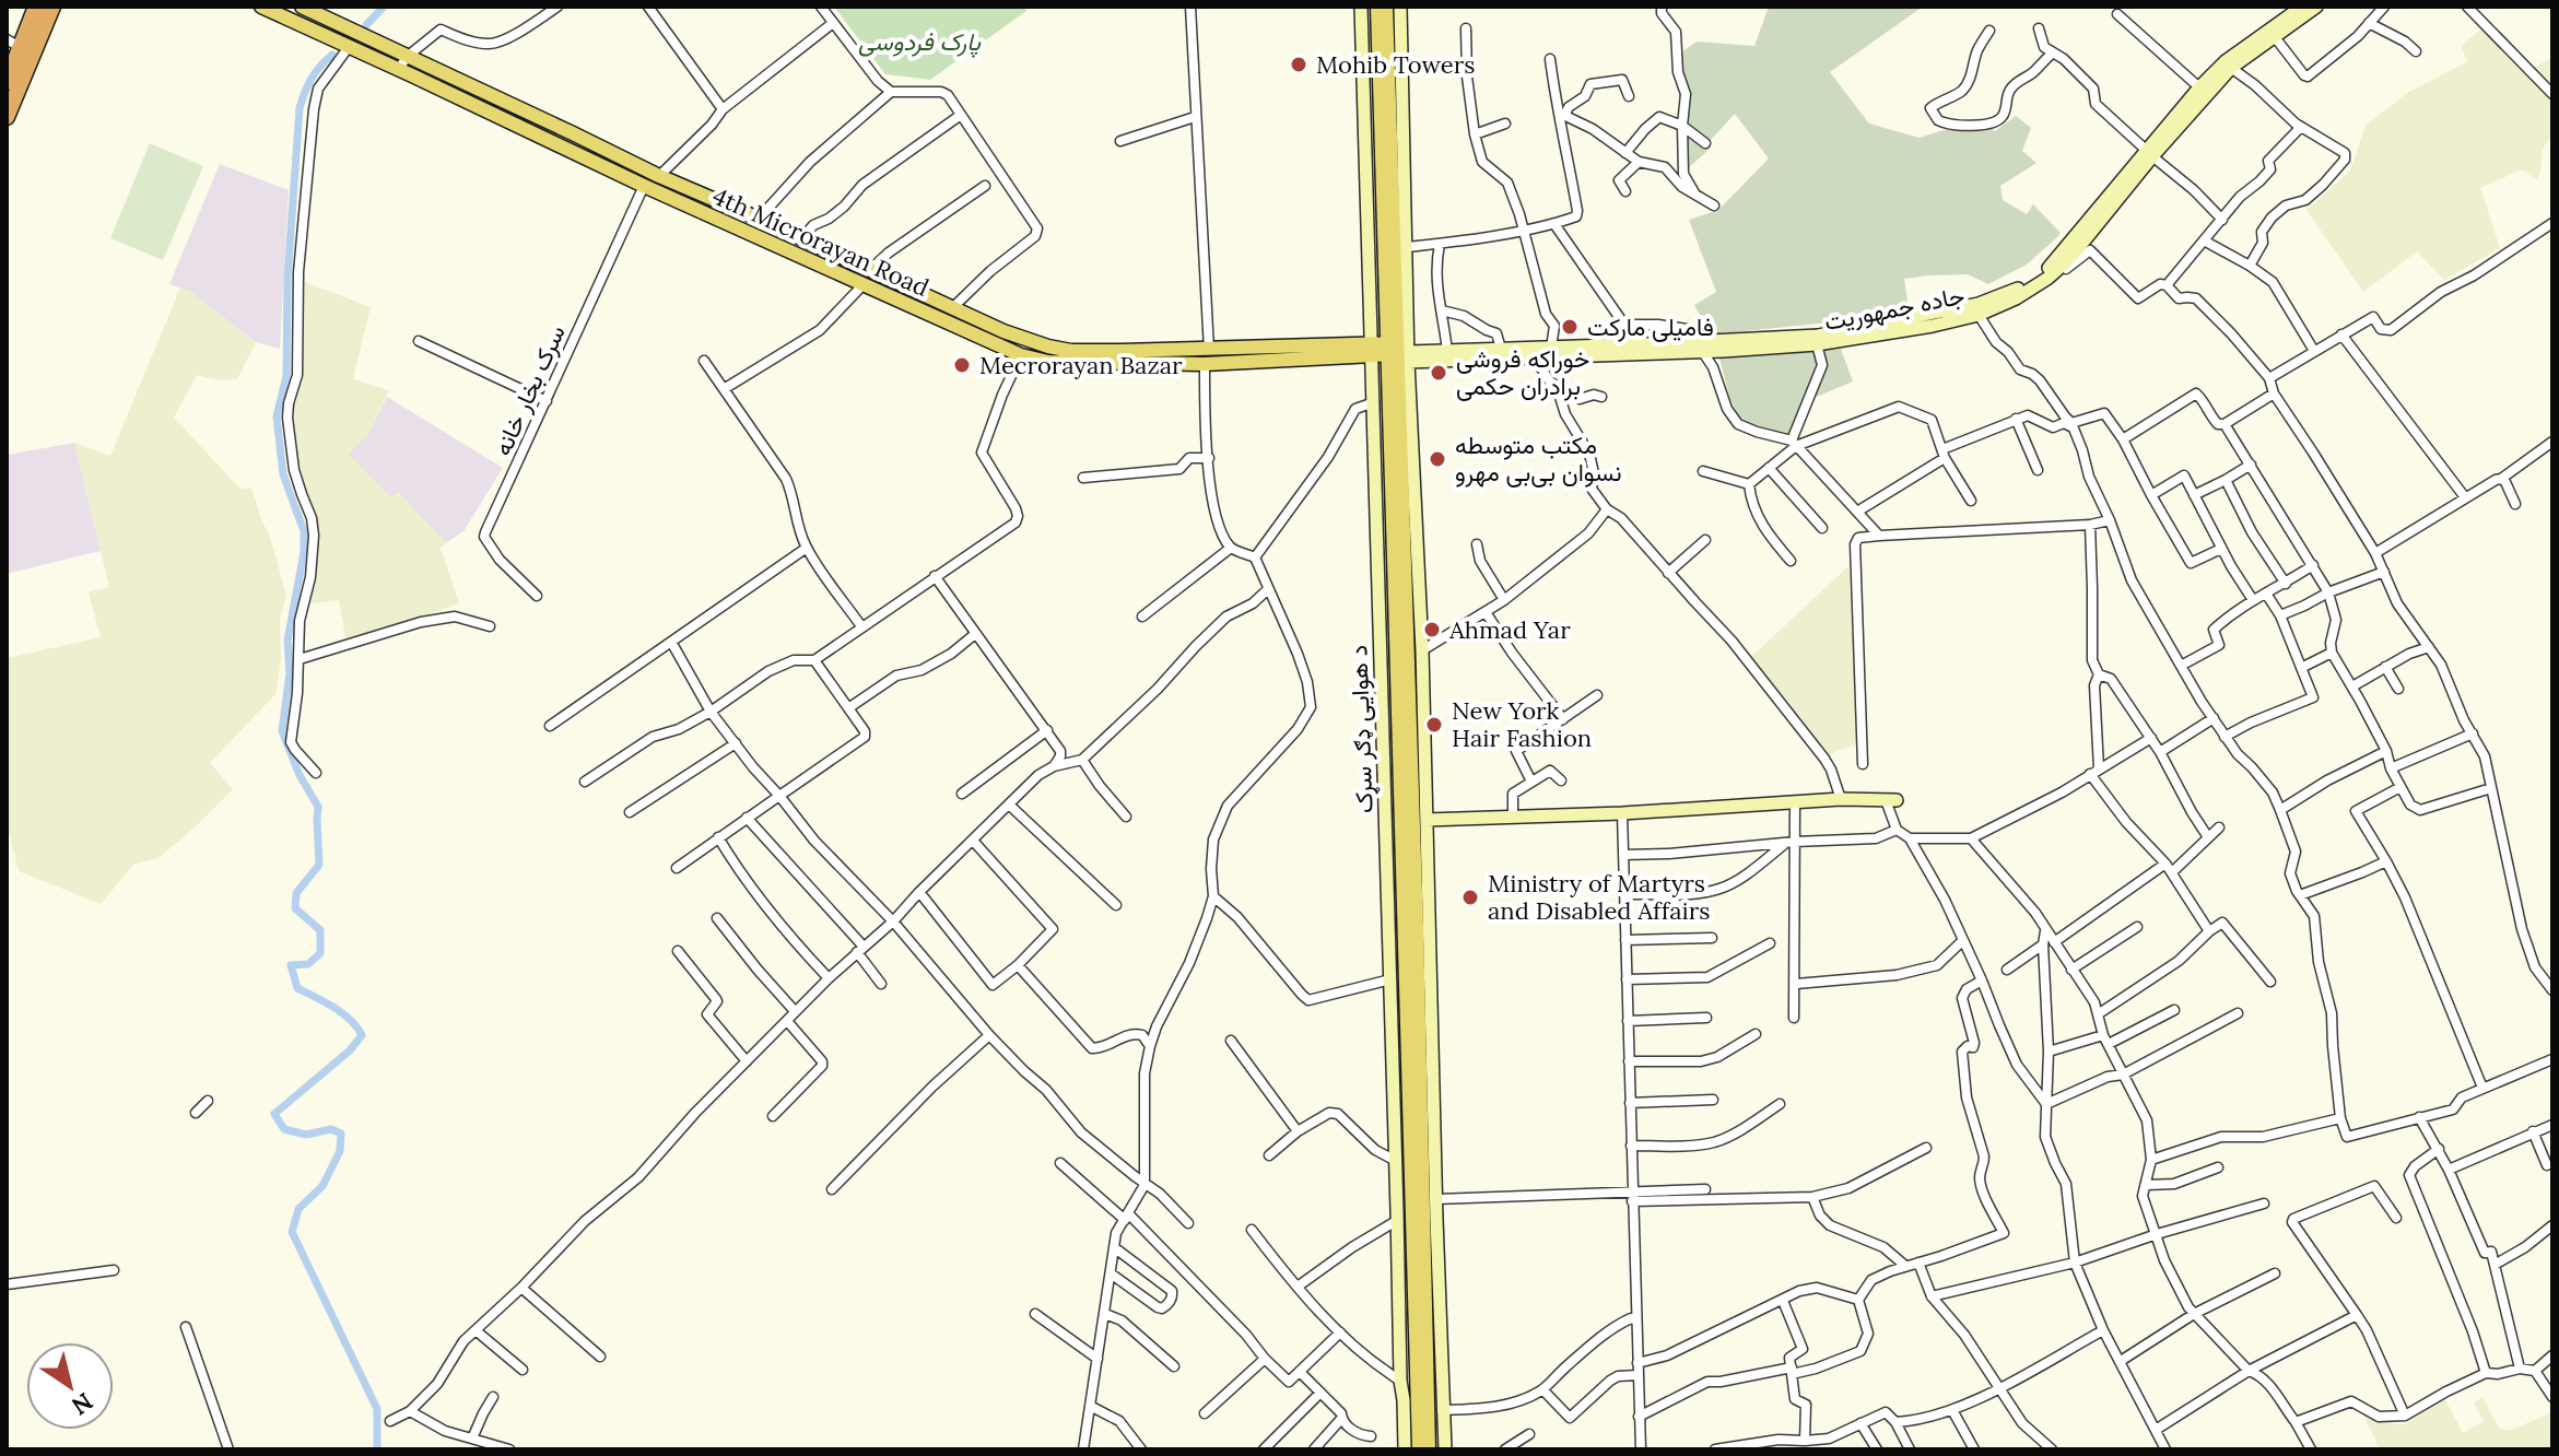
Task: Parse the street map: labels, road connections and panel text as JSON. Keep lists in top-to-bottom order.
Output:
{
  "streets": {
    "main road": ["4th Microrayan Road", "جاده جمهوریت", "د هوایی ډګر سړک"],
    "street": ["سرک بخار خانه"]
  },
  "crossings": [
    ["4th Microrayan Road", "جاده جمهوریت"],
    ["4th Microrayan Road", "سرک بخار خانه"],
    ["4th Microrayan Road", "د هوایی ډګر سړک"],
    ["جاده جمهوریت", "د هوایی ډګر سړک"]
  ],
  "parks": ["پارک فردوسی"],
  "places": [
    "Mohib Towers",
    "فامیلی مارکت",
    "Mecrorayan Bazar",
    "خوراکه فروشی برادران حکمی",
    "مکتب متوسطه نسوان بی‌بی مهرو",
    "Ahmad Yar",
    "New York Hair Fashion",
    "Ministry of Martyrs and Disabled Affairs"
  ],
  "north": "bottom right"
}
